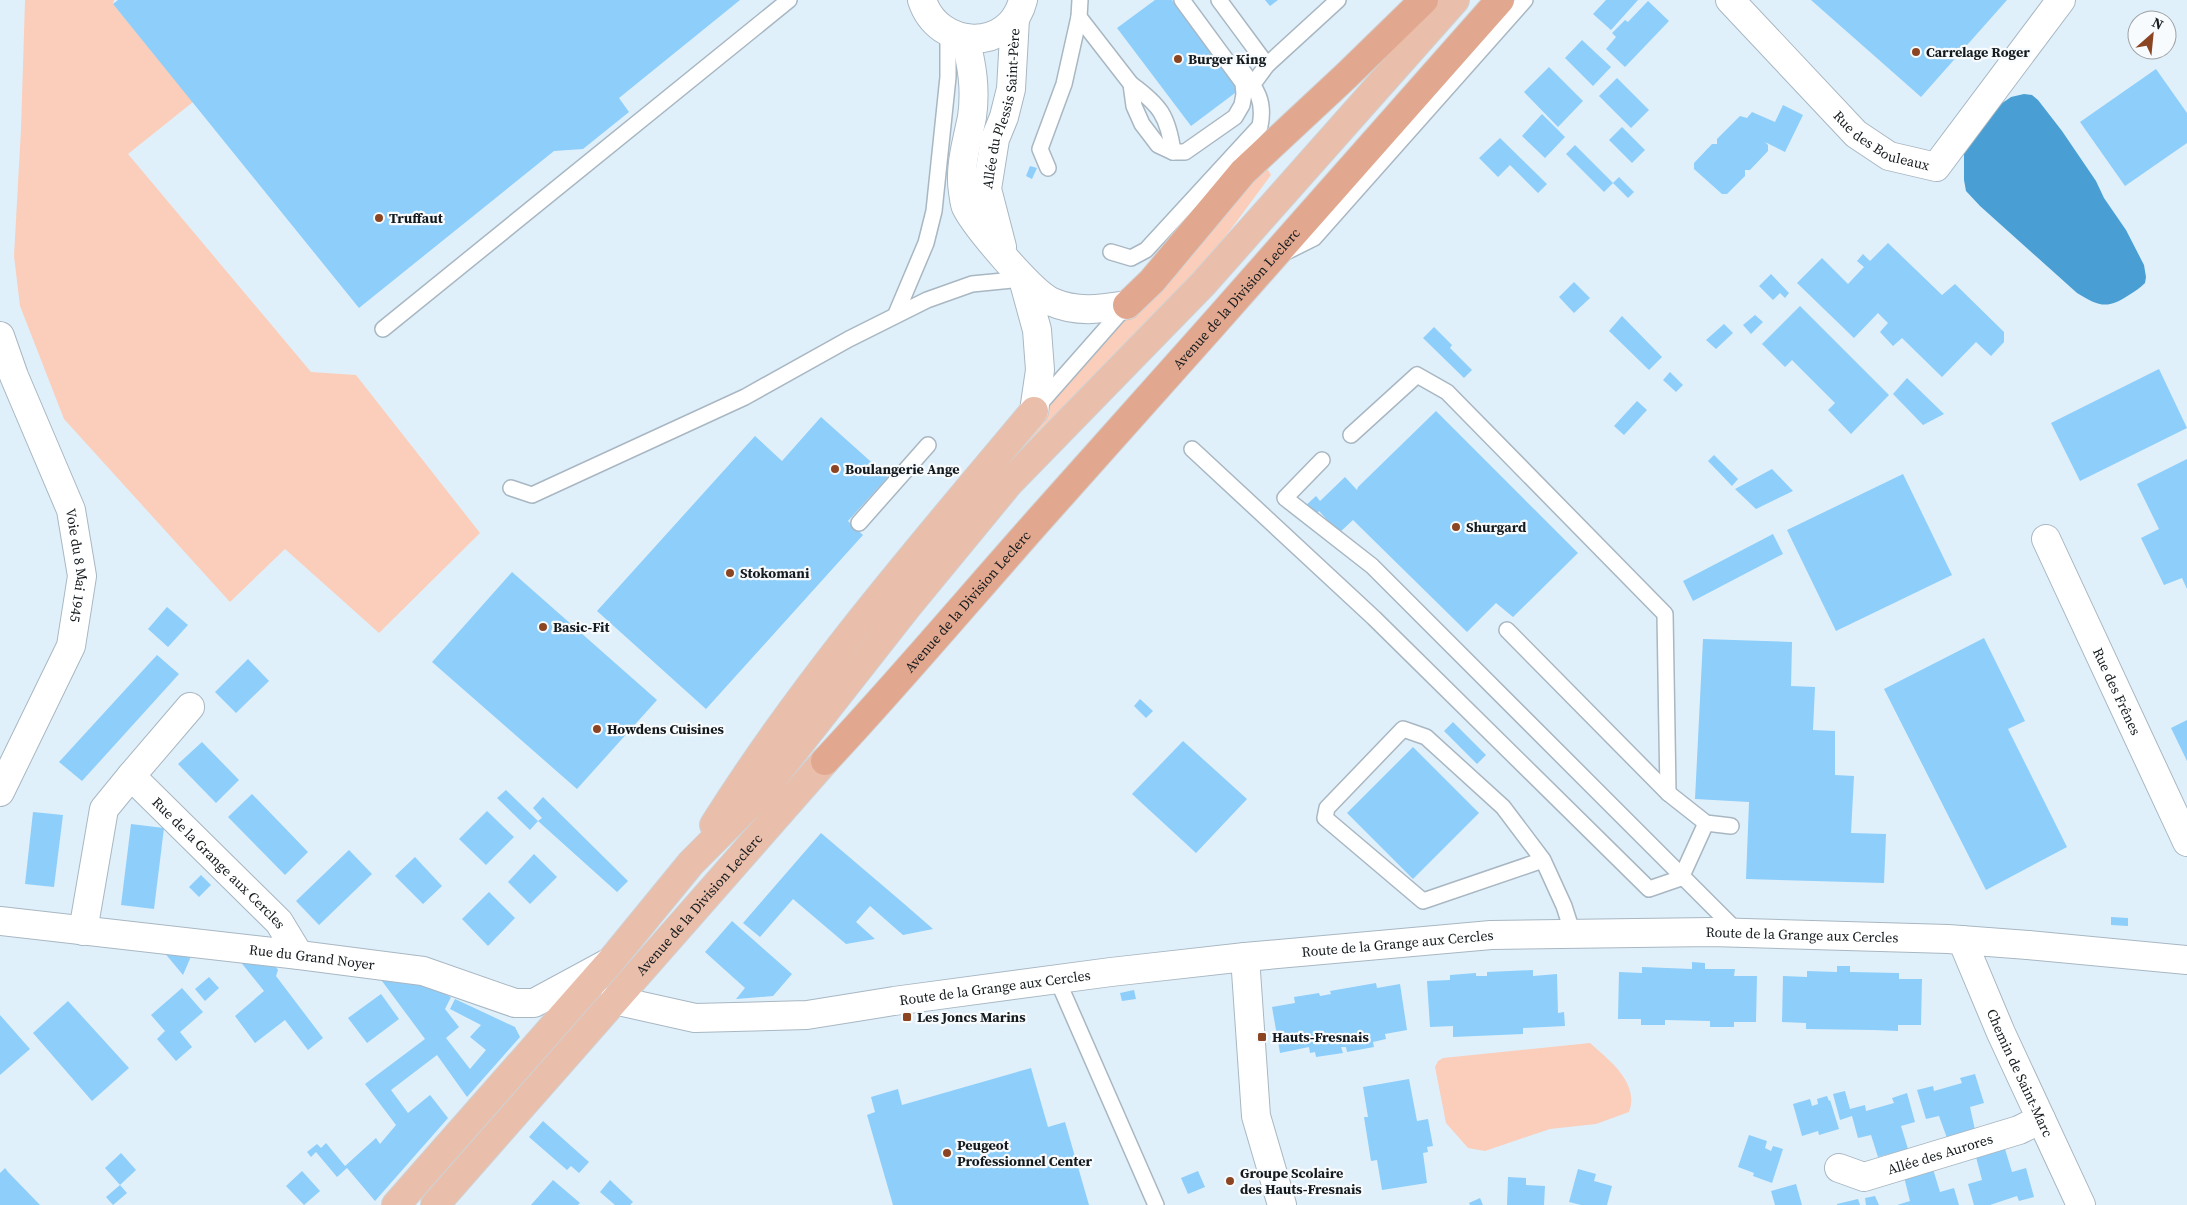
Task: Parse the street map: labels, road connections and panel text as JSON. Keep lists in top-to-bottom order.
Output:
{
  "streets": {
    "highway": ["Avenue de la Division Leclerc"],
    "street": [
      "Allée du Plessis Saint-Père",
      "Rue des Bouleaux",
      "Voie du 8 Mai 1945",
      "Rue des Frênes",
      "Rue de la Grange aux Cercles",
      "Route de la Grange aux Cercles",
      "Rue du Grand Noyer",
      "Chemin de Saint-Marc",
      "Allée des Aurores"
    ]
  },
  "crossings": [
    ["Avenue de la Division Leclerc", "Route de la Grange aux Cercles"],
    ["Avenue de la Division Leclerc", "Rue du Grand Noyer"],
    ["Rue de la Grange aux Cercles", "Rue du Grand Noyer"],
    ["Route de la Grange aux Cercles", "Chemin de Saint-Marc"],
    ["Chemin de Saint-Marc", "Allée des Aurores"]
  ],
  "places": {
    "other": [
      "Carrelage Roger",
      "Burger King",
      "Truffaut",
      "Boulangerie Ange",
      "Shurgard",
      "Stokomani",
      "Basic-Fit",
      "Howdens Cuisines",
      "Peugeot Professionnel Center",
      "Groupe Scolaire des Hauts-Fresnais"
    ],
    "transit": ["Les Joncs Marins", "Hauts-Fresnais"]
  },
  "north": "top right"
}
